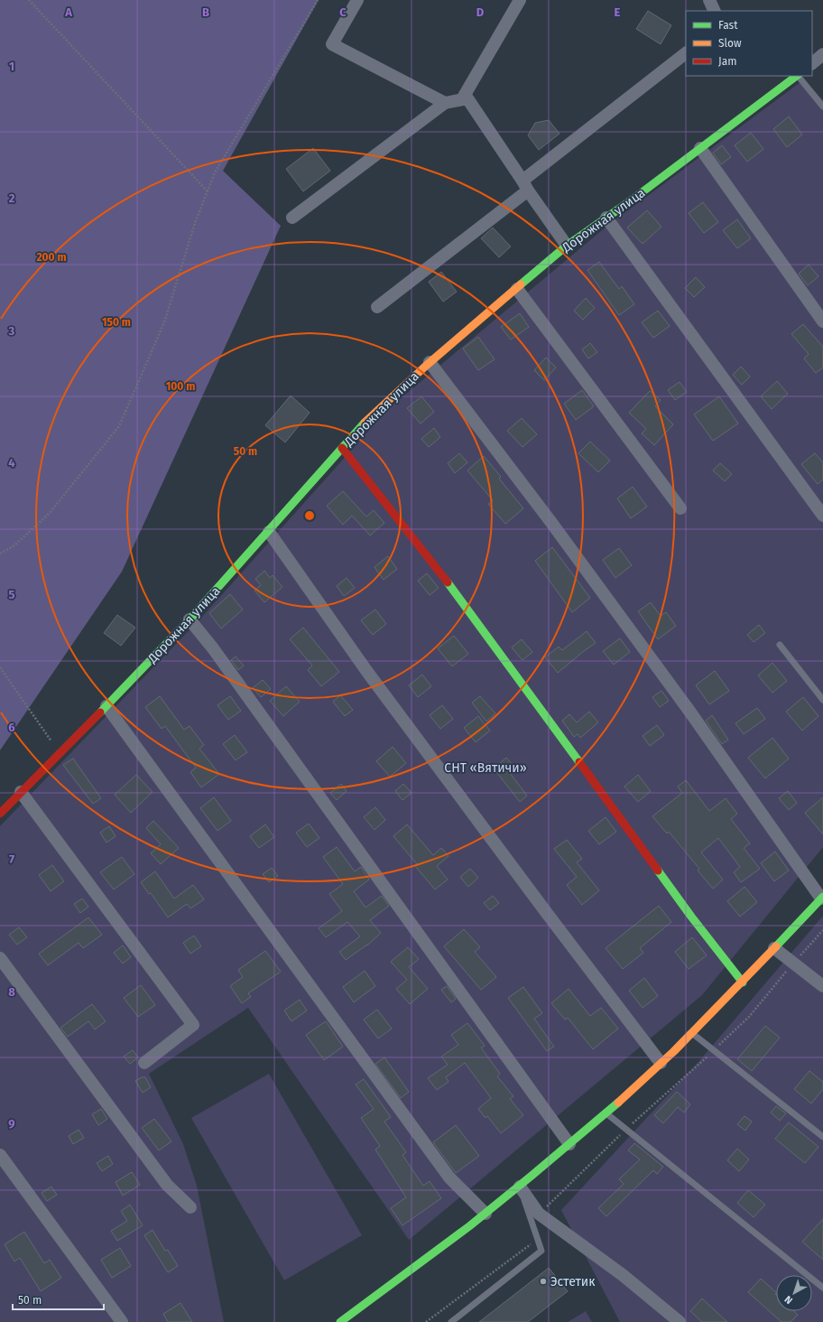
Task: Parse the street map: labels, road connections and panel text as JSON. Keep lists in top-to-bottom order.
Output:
{
  "streets": {
    "street": ["Дорожная улица"]
  },
  "parks": ["СНТ «Вятичи»"],
  "places": ["Эстетик"],
  "legend": ["Fast", "Slow", "Jam"],
  "scale_bar": "50 m",
  "north": "bottom left",
  "grid": {
    "columns": [
      "A",
      "B",
      "C",
      "D",
      "E"
    ],
    "rows": [
      "1",
      "2",
      "3",
      "4",
      "5",
      "6",
      "7",
      "8",
      "9"
    ]
  },
  "rings": [
    "200 m",
    "150 m",
    "100 m",
    "50 m"
  ]
}
